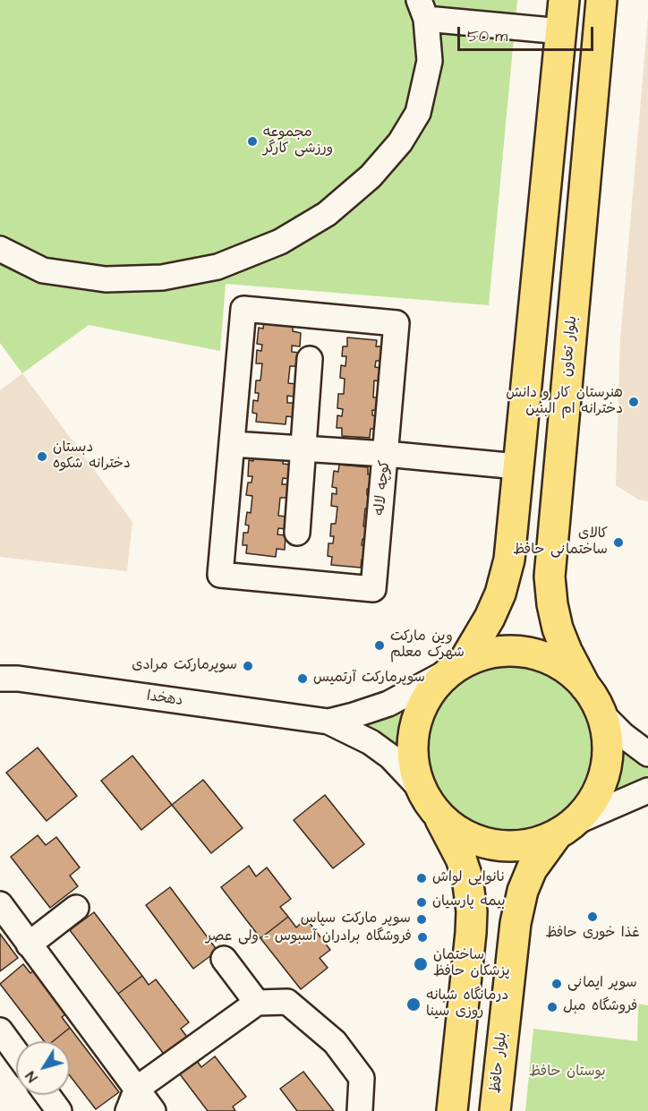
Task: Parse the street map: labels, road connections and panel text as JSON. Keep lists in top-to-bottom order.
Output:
{
  "streets": {
    "main road": ["بلوار تعاون", "بلوار حافظ"],
    "street": ["کوچه لاله", "دهخدا"]
  },
  "crossings": [
    ["بلوار تعاون", "بلوار حافظ"]
  ],
  "parks": ["بوستان حافظ"],
  "places": [
    "مجموعه ورزشی کارگر",
    "هنرستان کار و دانش دخترانه ام البنین",
    "دبستان دخترانه شکوه",
    "کالای ساختمانی حافظ",
    "وین مارکت شهرک معلم",
    "سوپرمارکت مرادی",
    "سوپرمارکت آرتمیس",
    "نانوایی لواش",
    "بیمه پارسیان",
    "غذا خوری حافظ",
    "سوپر مارکت سپاس",
    "فروشگاه برادران آسبوس - ولی عصر",
    "ساختمان پزشکان حافظ",
    "سوپر ایمانی",
    "درمانگاه شبانه روزی سینا",
    "فروشگاه مبل"
  ],
  "scale_bar": "50 m",
  "north": "bottom left"
}
